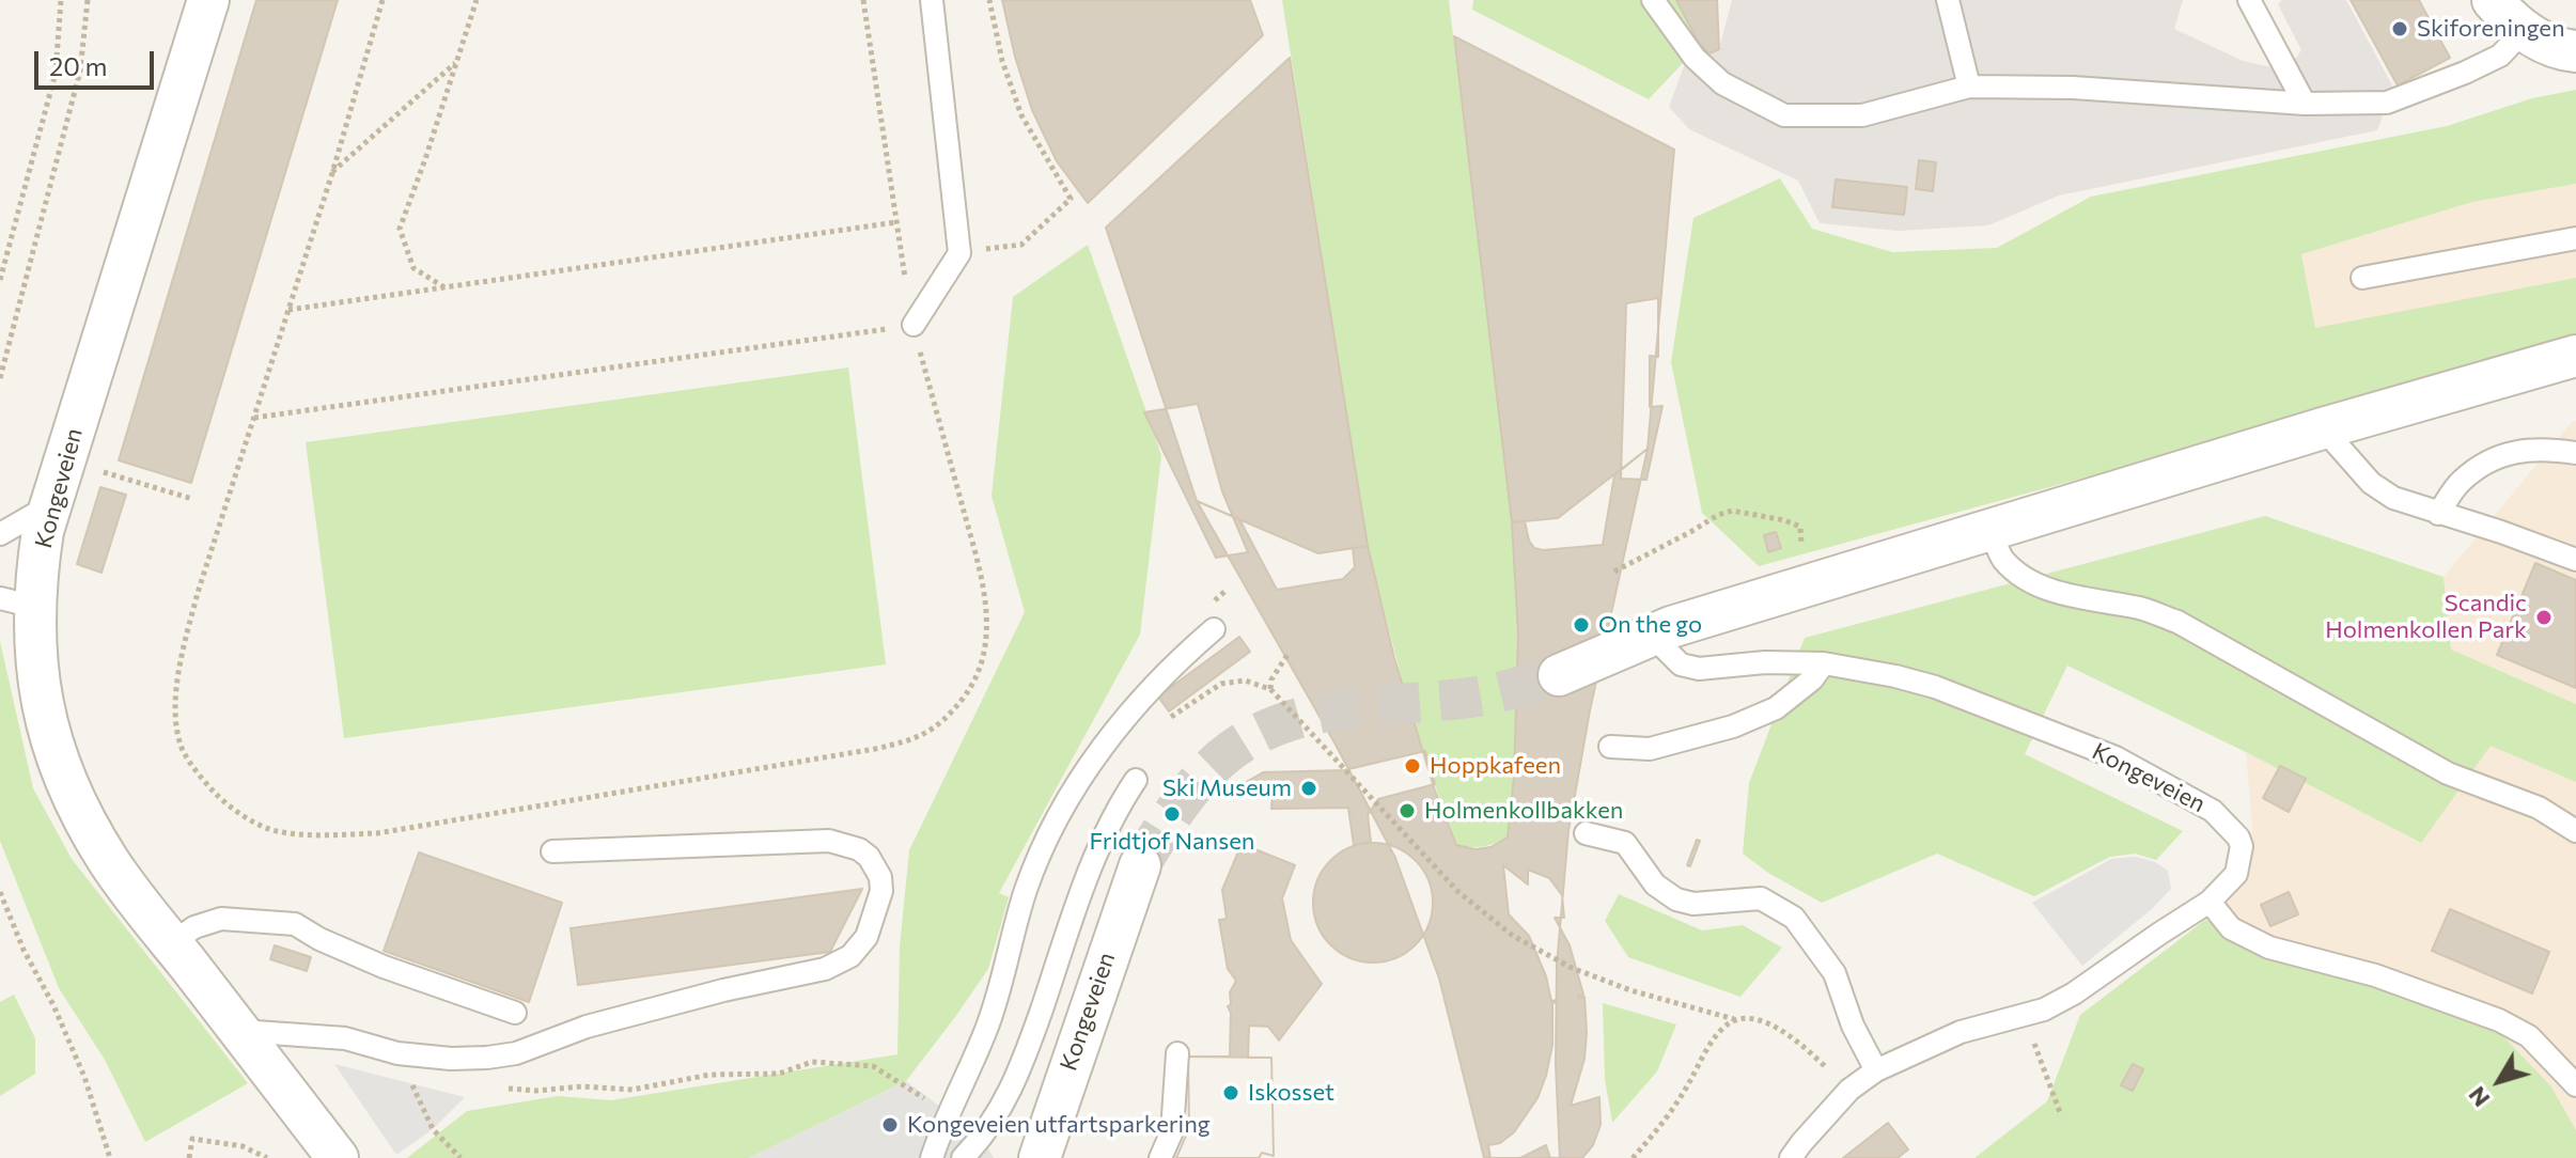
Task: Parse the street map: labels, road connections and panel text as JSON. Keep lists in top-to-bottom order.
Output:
{
  "streets": {
    "street": ["Kongeveien"]
  },
  "places": [
    "Skiforeningen",
    "Scandic Holmenkollen Park",
    "On the go",
    "Hoppkafeen",
    "Ski Museum",
    "Holmenkollbakken",
    "Fridtjof Nansen",
    "Iskosset",
    "Kongeveien utfartsparkering"
  ],
  "scale_bar": "20 m",
  "north": "bottom left"
}
